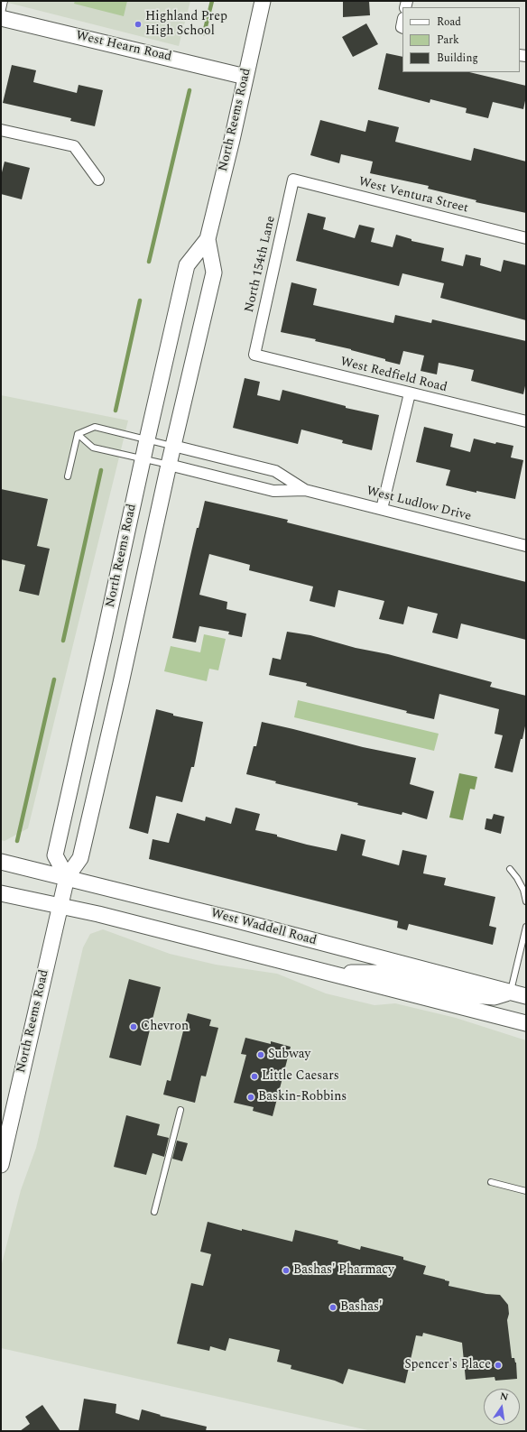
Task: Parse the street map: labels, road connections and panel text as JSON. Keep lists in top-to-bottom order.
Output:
{
  "streets": {
    "main road": ["West Hearn Road", "North Reems Road", "West Waddell Road"],
    "street": [
      "West Ventura Street",
      "North 154th Lane",
      "West Redfield Road",
      "West Ludlow Drive"
    ]
  },
  "crossings": [
    ["West Hearn Road", "North Reems Road"],
    ["North Reems Road", "West Ludlow Drive"],
    ["North Reems Road", "West Waddell Road"],
    ["West Ventura Street", "North 154th Lane"],
    ["North 154th Lane", "West Redfield Road"]
  ],
  "places": [
    "Highland Prep High School",
    "Chevron",
    "Subway",
    "Little Caesars",
    "Baskin-Robbins",
    "Bashas' Pharmacy",
    "Bashas'",
    "Spencer's Place"
  ],
  "legend": ["Road", "Park", "Building"],
  "north": "top"
}
